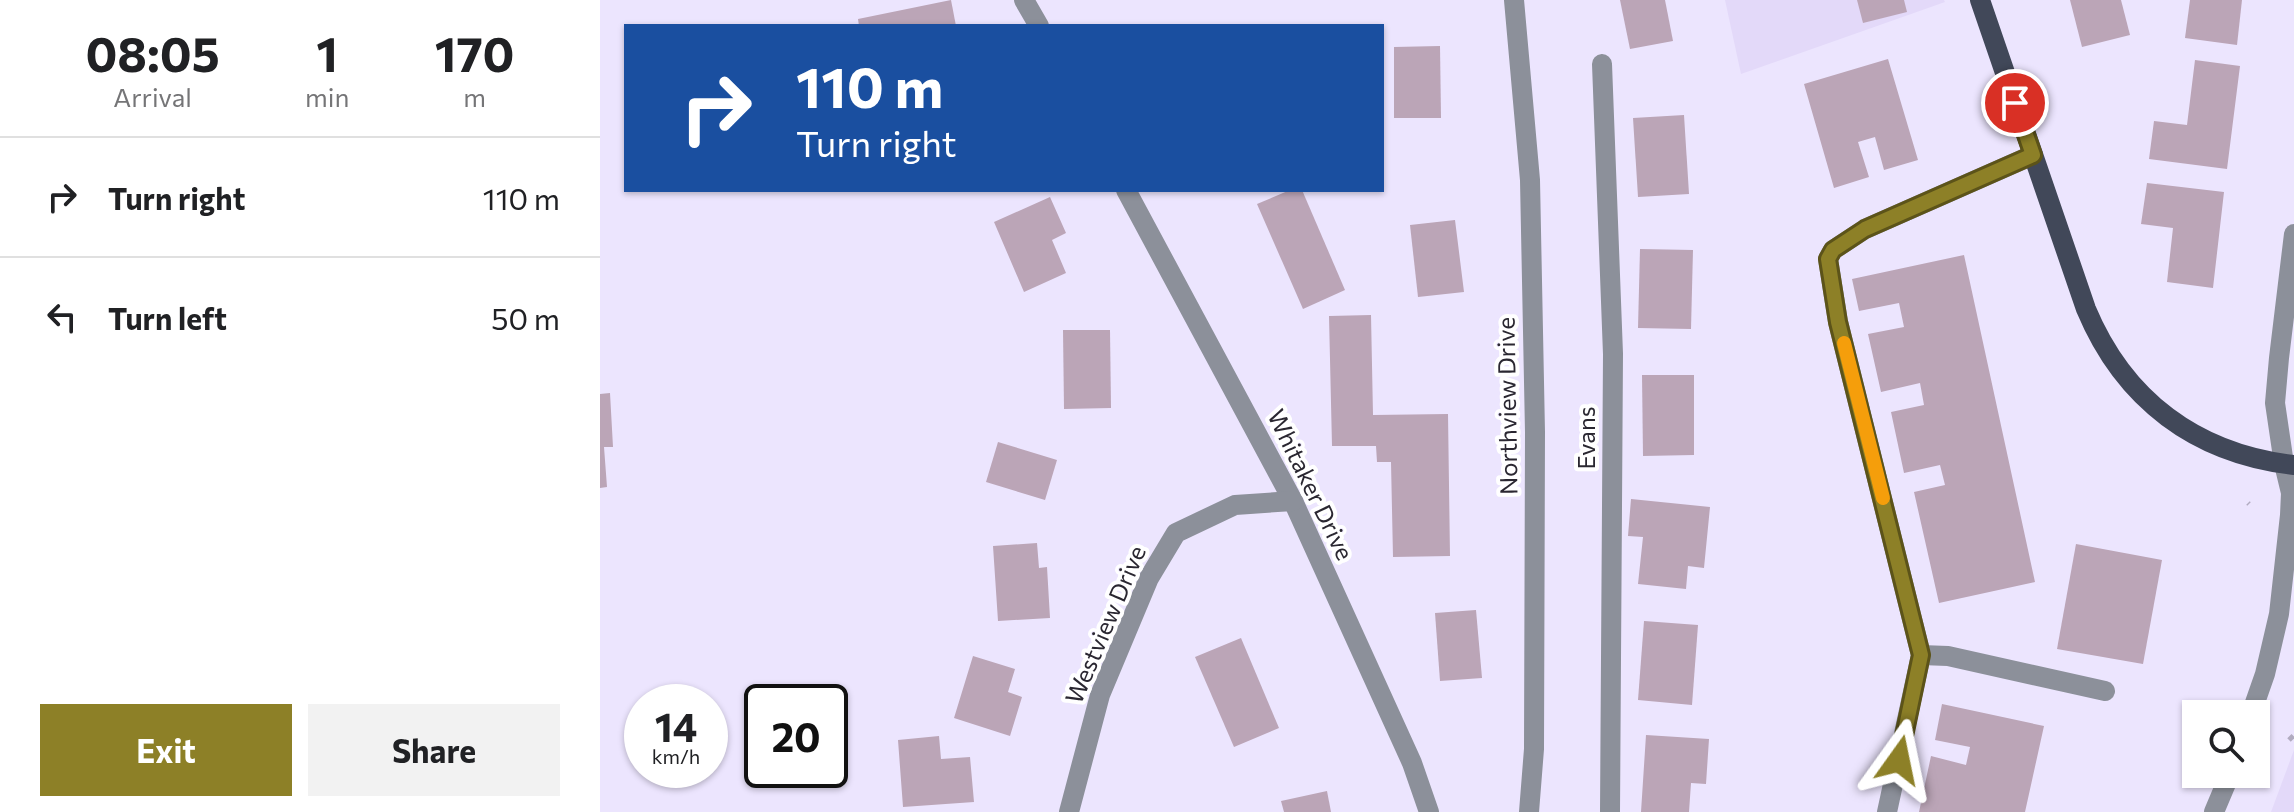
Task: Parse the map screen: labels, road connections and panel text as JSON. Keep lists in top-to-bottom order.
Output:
{
  "streets": {
    "street": [
      "Northview Drive",
      "Evans",
      "Whitaker Drive",
      "Westview Drive"
    ]
  },
  "crossings": [
    ["Whitaker Drive", "Westview Drive"]
  ],
  "page": {
    "eta": [
      "08:05",
      "Arrival",
      "1",
      "min",
      "170",
      "m"
    ],
    "turn": ["110 m", "Turn right"],
    "list": [
      {
        "name": "Turn right",
        "value": "110 m"
      },
      {
        "name": "Turn left",
        "value": "50 m"
      }
    ],
    "speed": "14 km/h",
    "limit": "20",
    "buttons": ["Exit", "Share"]
  }
}
